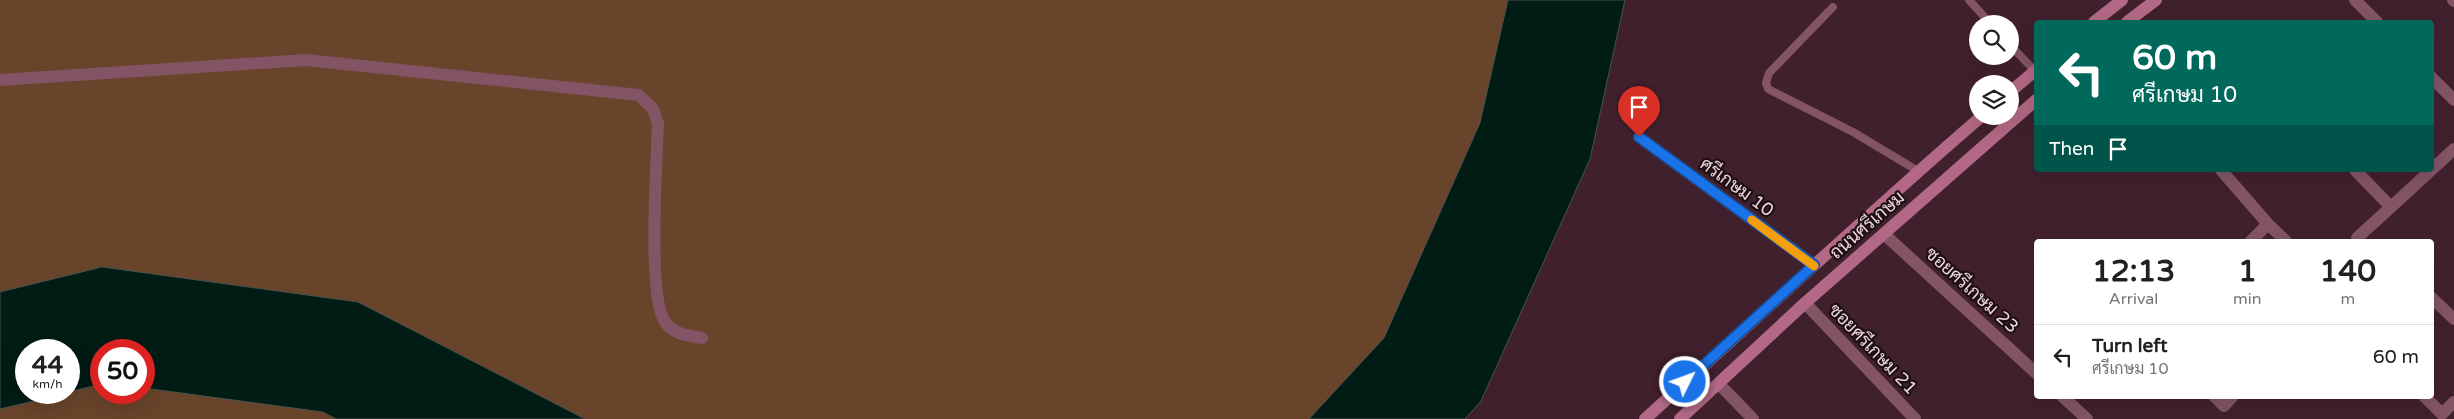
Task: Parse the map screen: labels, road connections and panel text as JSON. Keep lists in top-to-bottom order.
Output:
{
  "streets": {
    "main road": ["ถนนศรีเกษม"],
    "street": ["ศรีเกษม 10", "ซอยศรีเกษม 23", "ซอยศรีเกษม 21"]
  },
  "crossings": [
    ["ศรีเกษม 10", "ถนนศรีเกษม"],
    ["ถนนศรีเกษม", "ซอยศรีเกษม 23"],
    ["ถนนศรีเกษม", "ซอยศรีเกษม 21"]
  ],
  "page": {
    "turn": ["60 m", "ศรีเกษม 10"],
    "then": "Then",
    "eta": [
      "12:13",
      "Arrival",
      "1",
      "min",
      "140",
      "m"
    ],
    "list": [
      {
        "name": "Turn left",
        "note": "ศรีเกษม 10",
        "value": "60 m"
      }
    ],
    "speed": "44 km/h",
    "limit": "50"
  }
}
